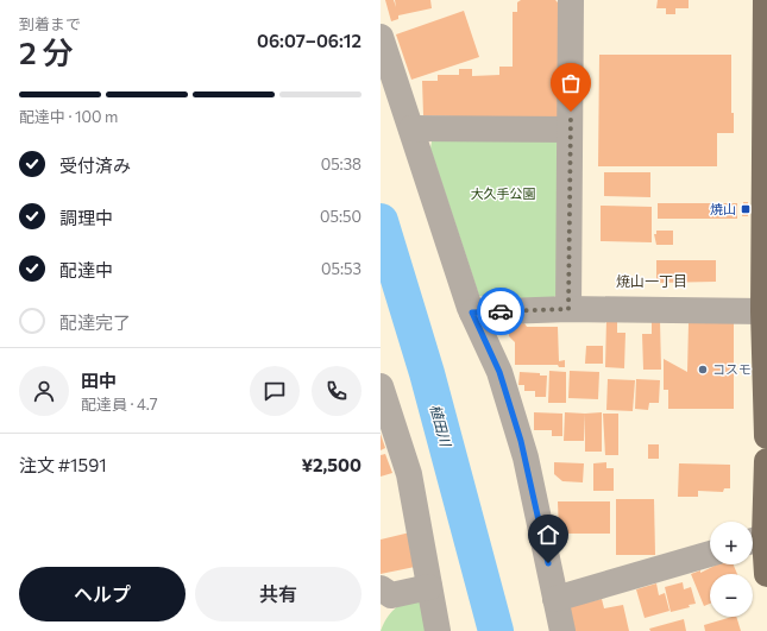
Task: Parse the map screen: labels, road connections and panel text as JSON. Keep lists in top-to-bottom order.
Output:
{
  "districts": ["焼山一丁目"],
  "water": ["植田川"],
  "parks": ["大久手公園"],
  "places": {
    "transit": ["焼山"],
    "other": ["コスモ"]
  },
  "page": {
    "heading": ["2 分", "到着まで", "06:07–06:12"],
    "panel": [
      "田中",
      "配達員 · 4.7",
      "注文 #1591",
      "¥2,500"
    ],
    "bar": "配達中 · 100 m",
    "list": [
      ["受付済み", "05:38"],
      ["調理中", "05:50"],
      ["配達中", "05:53"],
      "配達完了"
    ],
    "map_buttons": ["+", "−"],
    "buttons": ["ヘルプ", "共有"]
  }
}
